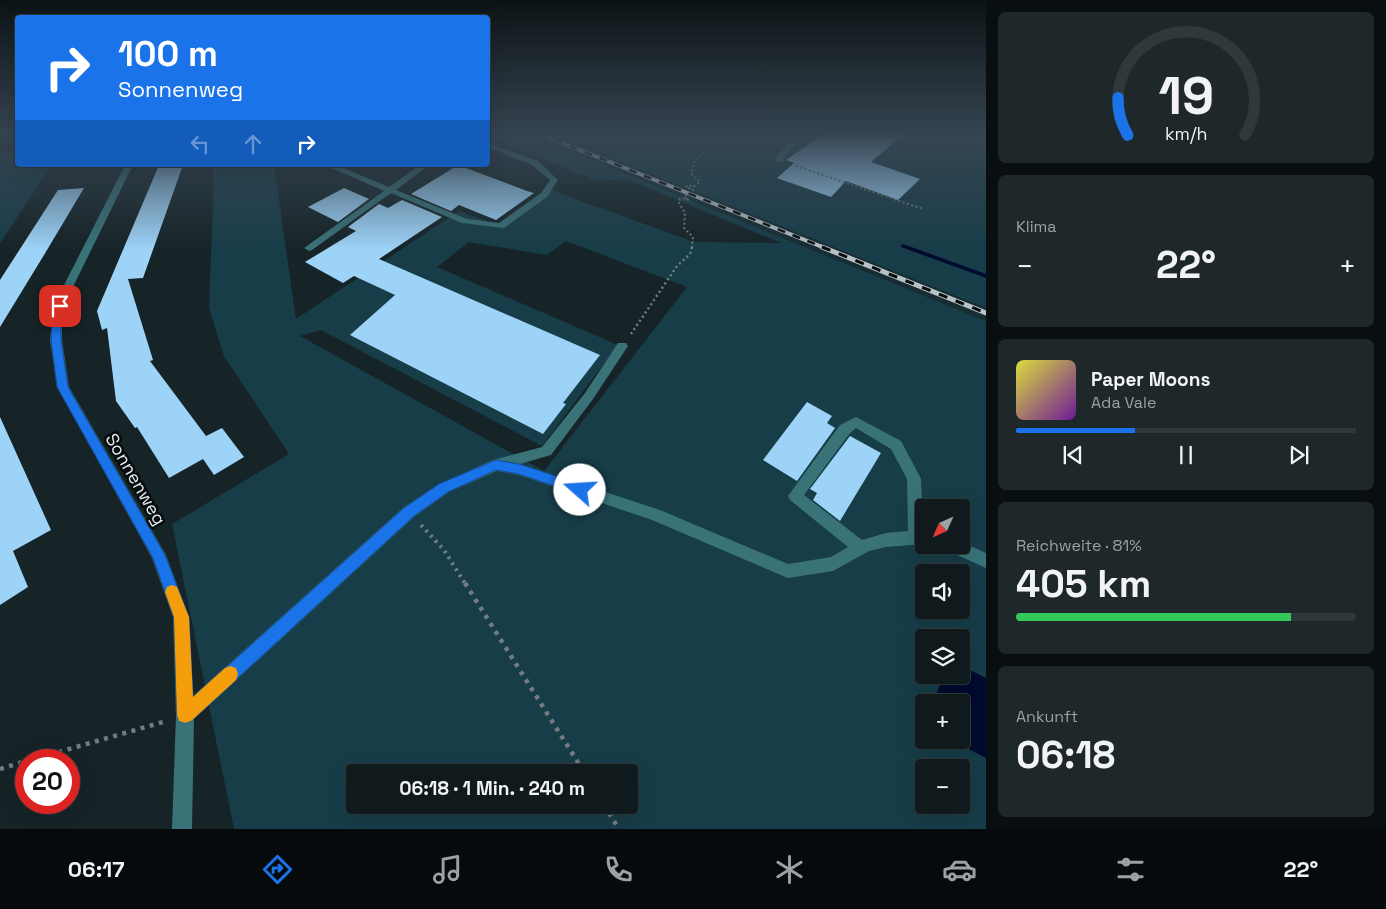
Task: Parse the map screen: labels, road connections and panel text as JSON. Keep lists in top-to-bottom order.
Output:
{
  "streets": {
    "street": ["Sonnenweg"]
  },
  "north": "bottom left",
  "page": {
    "turn": ["100 m", "Sonnenweg"],
    "tile": [
      "Klima",
      ["Reichweite · 81%", "405 km"],
      ["Ankunft", "06:18"]
    ],
    "heat": ["−", "22°", "+"],
    "song": ["Paper Moons", "Ada Vale"],
    "map_buttons": ["+", "−"],
    "limit": "20",
    "trip": "06:18 · 1 Min. · 240 m",
    "tabs": ["06:17", "22°"],
    "gauge": ["19", "km/h"]
  }
}
